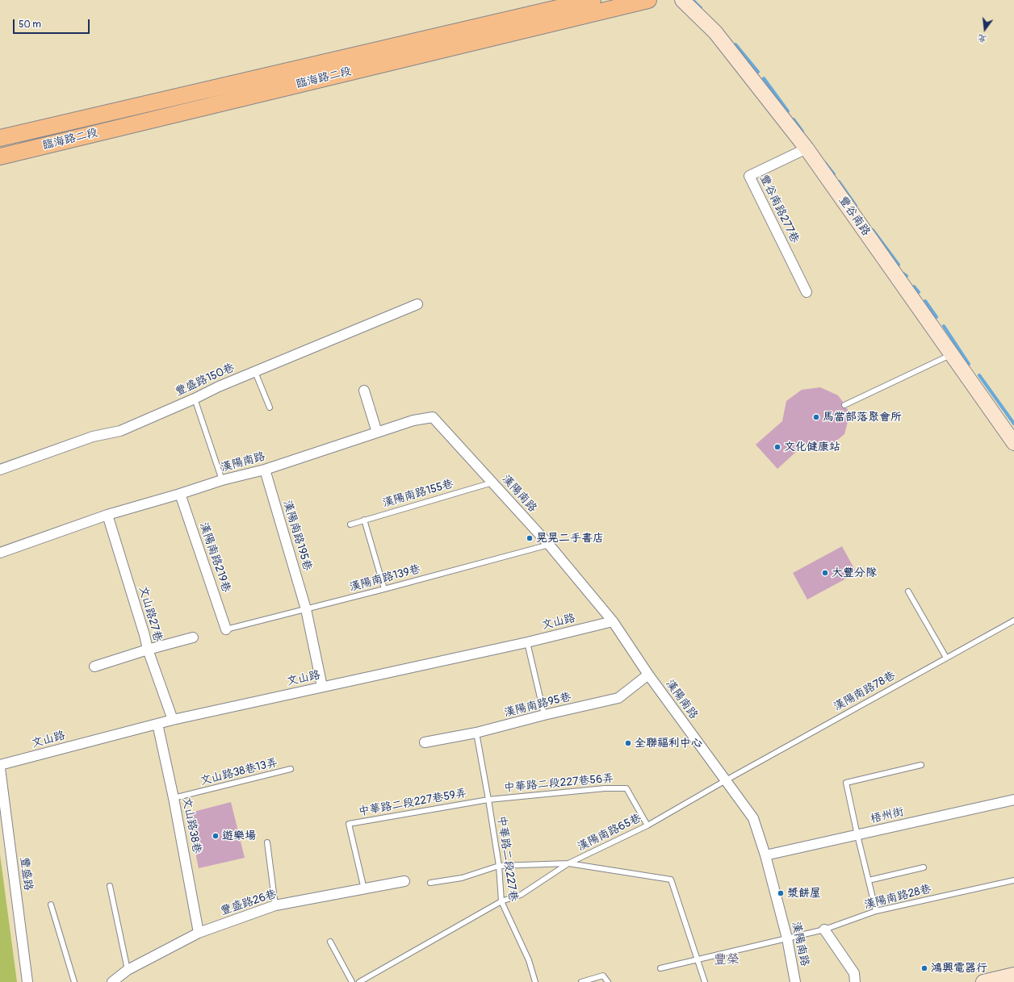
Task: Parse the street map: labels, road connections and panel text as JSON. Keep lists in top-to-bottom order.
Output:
{
  "streets": {
    "main road": ["臨海路二段"],
    "street": [
      "豐谷南路277巷",
      "豐谷南路",
      "豐盛路150巷",
      "漢陽南路",
      "漢陽南路195巷",
      "漢陽南路219巷",
      "文山路27巷",
      "文山路",
      "漢陽南路95巷",
      "梧州街",
      "文山路38巷",
      "豐盛路",
      "豐盛路26巷"
    ],
    "lane": [
      "漢陽南路155巷",
      "漢陽南路139巷",
      "漢陽南路78巷",
      "文山路38巷13弄",
      "中華路二段227巷56弄",
      "中華路二段227巷59弄",
      "漢陽南路65巷",
      "中華路二段227巷",
      "漢陽南路28巷"
    ]
  },
  "crossings": [
    ["豐谷南路277巷", "豐谷南路"],
    ["漢陽南路", "漢陽南路155巷"],
    ["漢陽南路", "漢陽南路195巷"],
    ["漢陽南路", "漢陽南路219巷"],
    ["漢陽南路", "漢陽南路139巷"],
    ["漢陽南路", "文山路27巷"],
    ["漢陽南路", "文山路"],
    ["漢陽南路", "漢陽南路78巷"],
    ["漢陽南路", "漢陽南路95巷"],
    ["漢陽南路", "梧州街"],
    ["漢陽南路", "漢陽南路65巷"],
    ["漢陽南路", "漢陽南路28巷"],
    ["漢陽南路195巷", "漢陽南路139巷"],
    ["漢陽南路195巷", "文山路"],
    ["漢陽南路219巷", "漢陽南路139巷"],
    ["文山路27巷", "文山路"],
    ["文山路", "文山路38巷"],
    ["漢陽南路78巷", "漢陽南路65巷"],
    ["漢陽南路95巷", "中華路二段227巷"],
    ["文山路38巷13弄", "文山路38巷"],
    ["中華路二段227巷56弄", "中華路二段227巷59弄"],
    ["中華路二段227巷56弄", "漢陽南路65巷"],
    ["中華路二段227巷56弄", "中華路二段227巷"],
    ["中華路二段227巷59弄", "中華路二段227巷"],
    ["中華路二段227巷59弄", "豐盛路26巷"],
    ["文山路38巷", "豐盛路26巷"],
    ["漢陽南路65巷", "中華路二段227巷"]
  ],
  "districts": ["豐榮"],
  "places": [
    "馬當部落聚會所",
    "文化健康站",
    "晃晃二手書店",
    "大豐分隊",
    "全聯福利中心",
    "遊樂場",
    "漿餅屋",
    "鴻興電器行"
  ],
  "scale_bar": "50 m",
  "north": "bottom"
}
